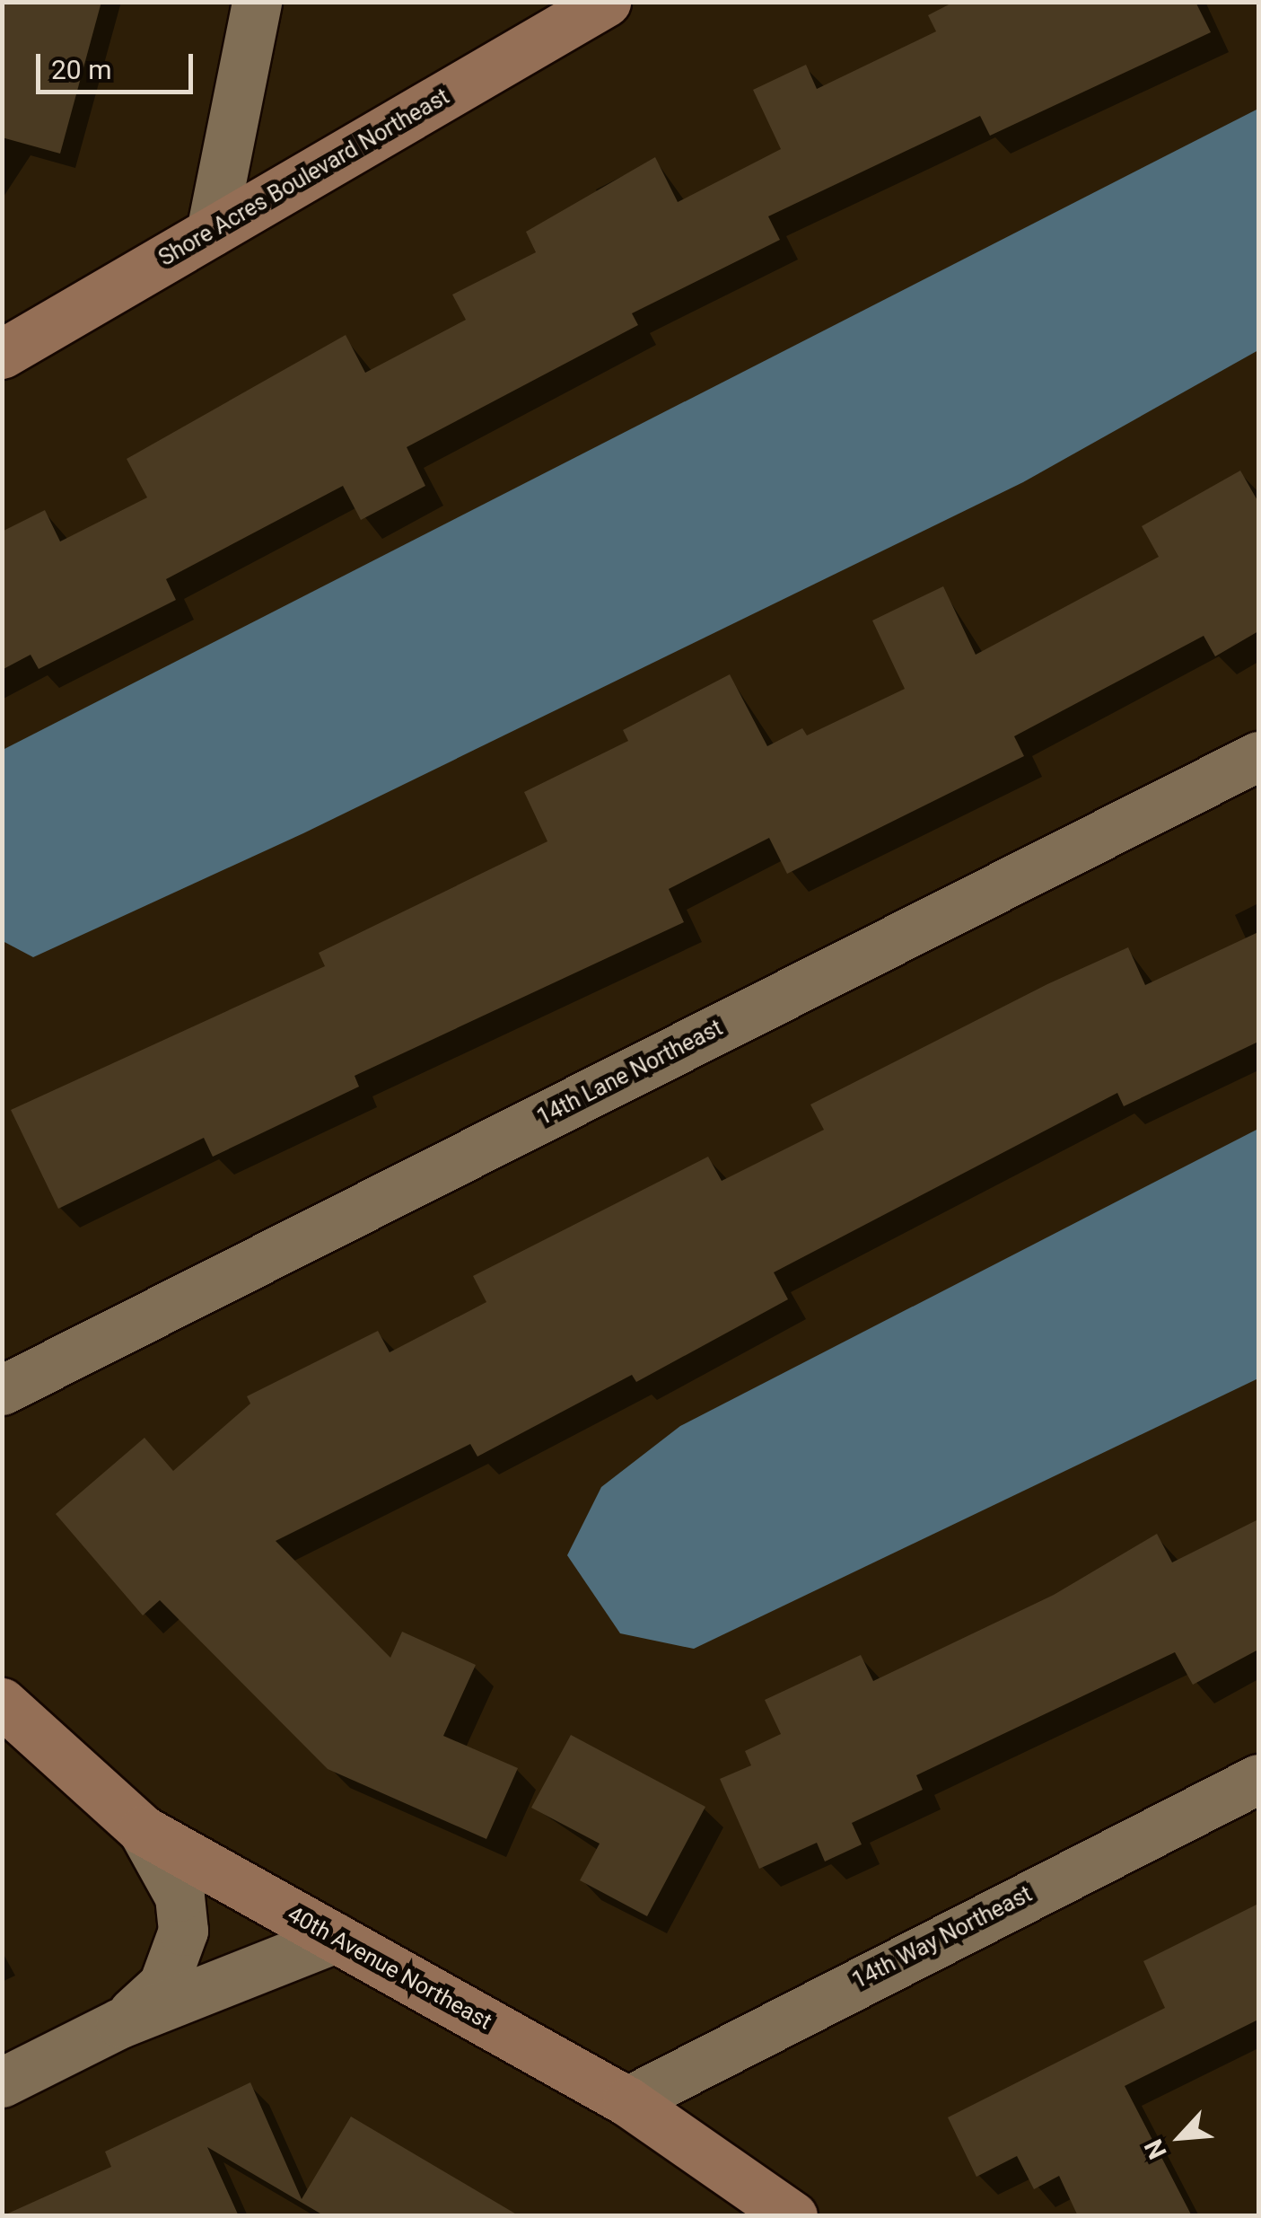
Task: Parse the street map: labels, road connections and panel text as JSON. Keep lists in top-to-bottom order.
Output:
{
  "streets": {
    "street": [
      "Shore Acres Boulevard Northeast",
      "14th Lane Northeast",
      "14th Way Northeast",
      "40th Avenue Northeast"
    ]
  },
  "crossings": [
    ["14th Way Northeast", "40th Avenue Northeast"]
  ],
  "scale_bar": "20 m",
  "north": "bottom left"
}
